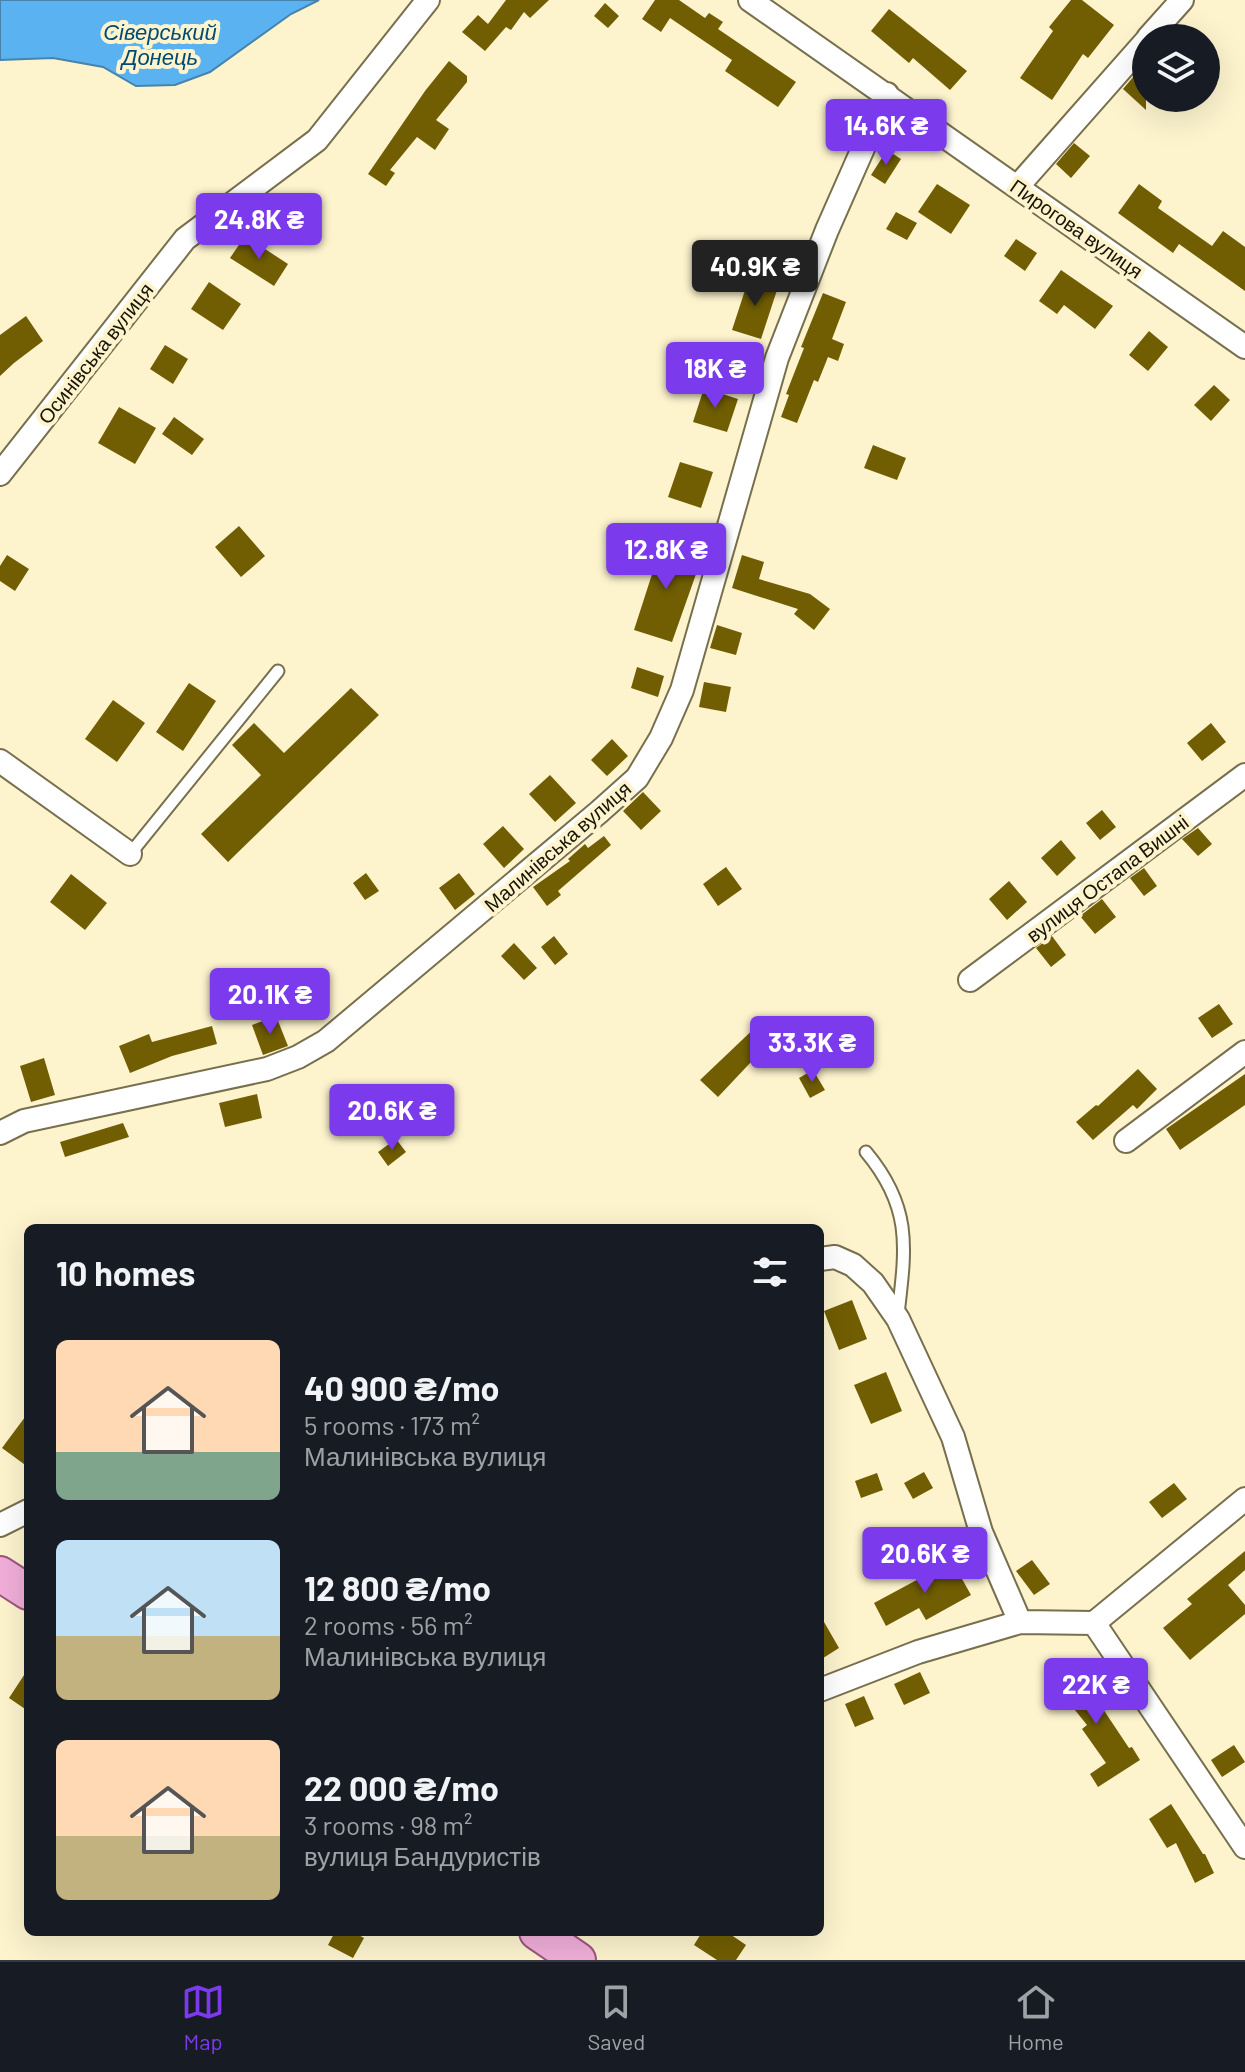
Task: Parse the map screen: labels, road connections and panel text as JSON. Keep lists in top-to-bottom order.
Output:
{
  "streets": {
    "street": [
      "Пирогова вулиця",
      "Осинівська вулиця",
      "Малинівська вулиця",
      "вулиця Остапа Вишні"
    ]
  },
  "crossings": [
    ["Пирогова вулиця", "Малинівська вулиця"]
  ],
  "water": ["Сіверський Донець"],
  "page": {
    "price": [
      "14.6K ₴",
      "24.8K ₴",
      "40.9K ₴",
      "18K ₴",
      "12.8K ₴",
      "20.1K ₴",
      "33.3K ₴",
      "20.6K ₴",
      "20.6K ₴",
      "22K ₴"
    ],
    "heading": "10 homes",
    "list": [
      {
        "name": "40 900 ₴/mo",
        "note": "5 rooms · 173 m² · Малинівська вулиця"
      },
      {
        "name": "12 800 ₴/mo",
        "note": "2 rooms · 56 m² · Малинівська вулиця"
      },
      {
        "name": "22 000 ₴/mo",
        "note": "3 rooms · 98 m² · вулиця Бандуристів"
      }
    ],
    "tabs": ["Map", "Saved", "Home"]
  }
}
